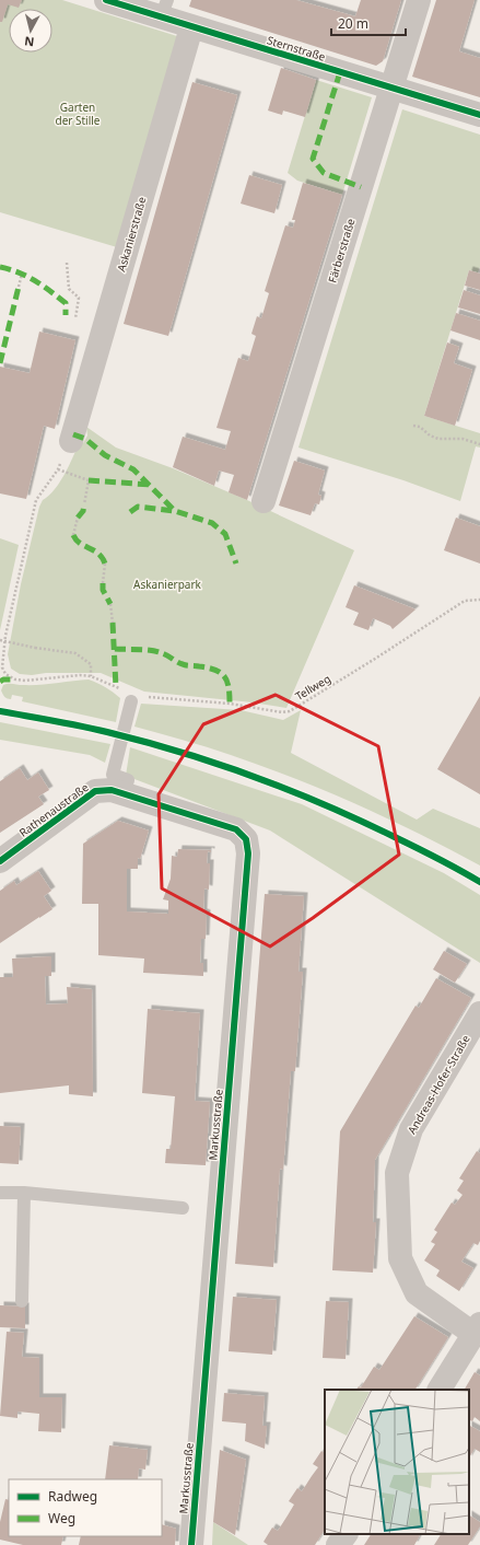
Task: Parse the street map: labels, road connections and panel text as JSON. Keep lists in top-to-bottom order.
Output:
{
  "streets": {
    "street": [
      "Sternstraße",
      "Askanierstraße",
      "Färberstraße",
      "Rathenaustraße",
      "Andreas-Hofer-Straße",
      "Markusstraße"
    ],
    "path": ["Tellweg"]
  },
  "crossings": [
    ["Sternstraße", "Askanierstraße"],
    ["Sternstraße", "Färberstraße"],
    ["Rathenaustraße", "Markusstraße"]
  ],
  "parks": ["Garten der Stille", "Askanierpark"],
  "legend": ["Radweg", "Weg"],
  "scale_bar": "20 m",
  "north": "bottom"
}
